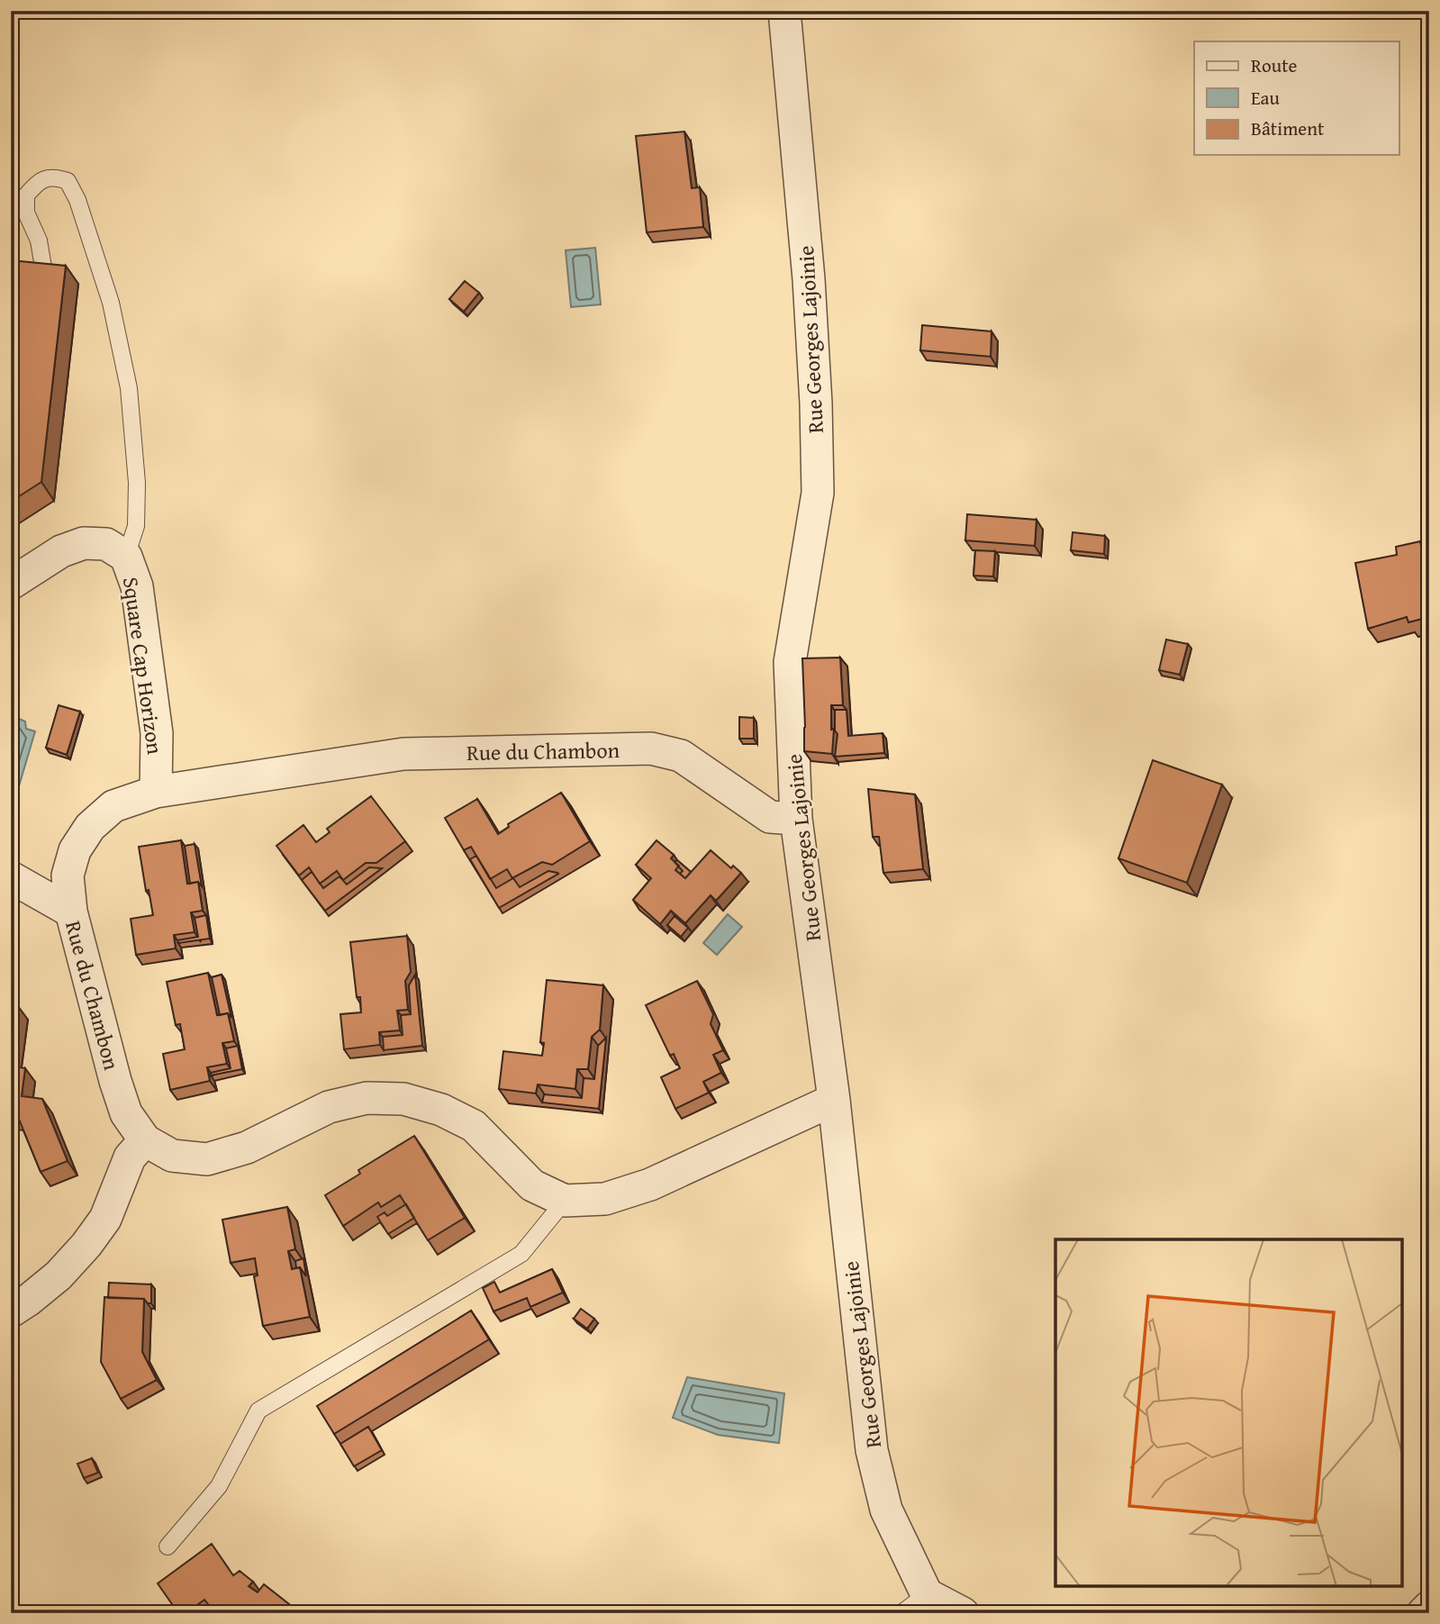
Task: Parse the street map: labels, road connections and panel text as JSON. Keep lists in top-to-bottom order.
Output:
{
  "streets": {
    "street": ["Rue Georges Lajoinie", "Square Cap Horizon", "Rue du Chambon"]
  },
  "crossings": [
    ["Rue Georges Lajoinie", "Rue du Chambon"],
    ["Square Cap Horizon", "Rue du Chambon"]
  ],
  "legend": ["Route", "Eau", "Bâtiment"]
}
